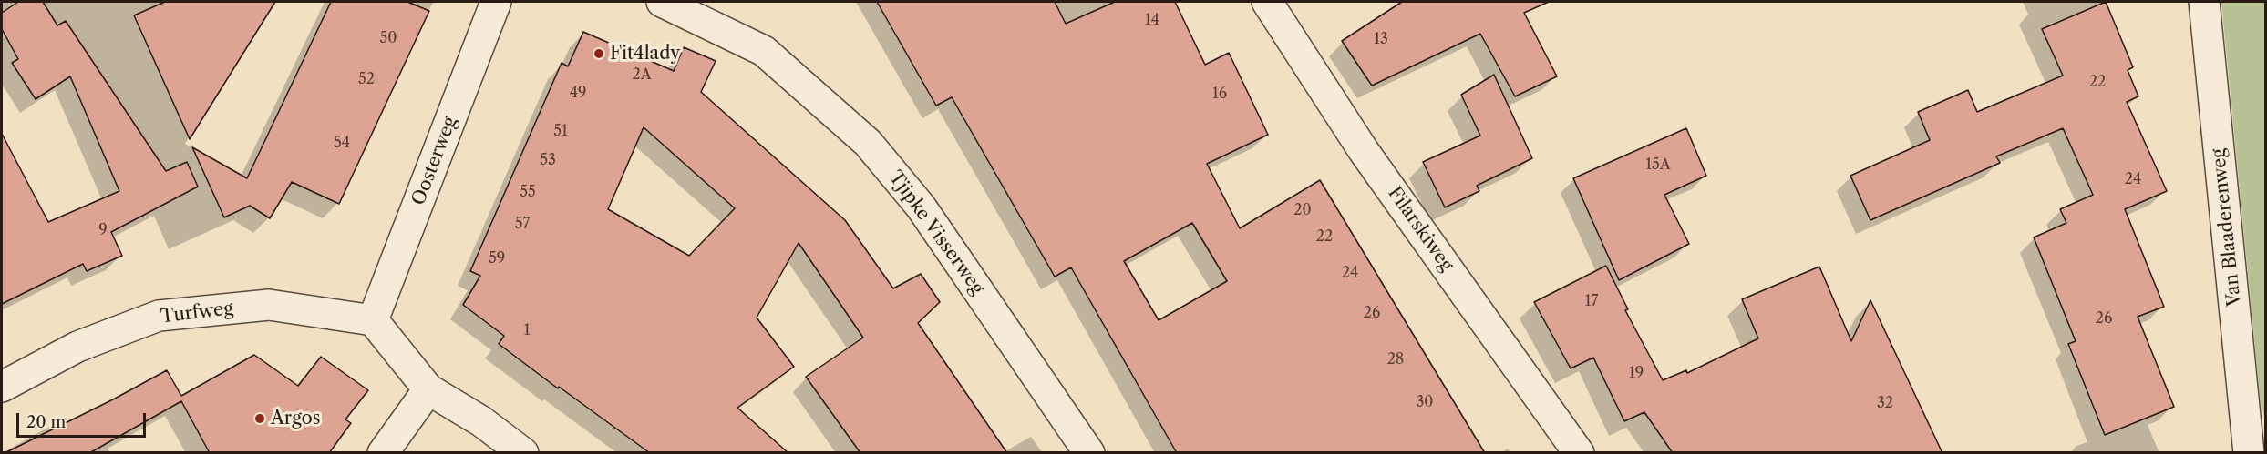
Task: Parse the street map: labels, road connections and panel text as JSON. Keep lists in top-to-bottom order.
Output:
{
  "streets": {
    "street": [
      "Oosterweg",
      "Van Blaaderenweg",
      "Filarskiweg",
      "Tjipke Visserweg",
      "Turfweg"
    ]
  },
  "crossings": [
    ["Oosterweg", "Turfweg"]
  ],
  "places": ["Fit4lady", "Argos"],
  "house_numbers": [
    "14",
    "50",
    "13",
    "2A",
    "52",
    "22",
    "49",
    "16",
    "51",
    "54",
    "53",
    "15A",
    "24",
    "55",
    "20",
    "57",
    "9",
    "22",
    "59",
    "24",
    "17",
    "26",
    "26",
    "1",
    "28",
    "19",
    "30",
    "32"
  ],
  "scale_bar": "20 m"
}
